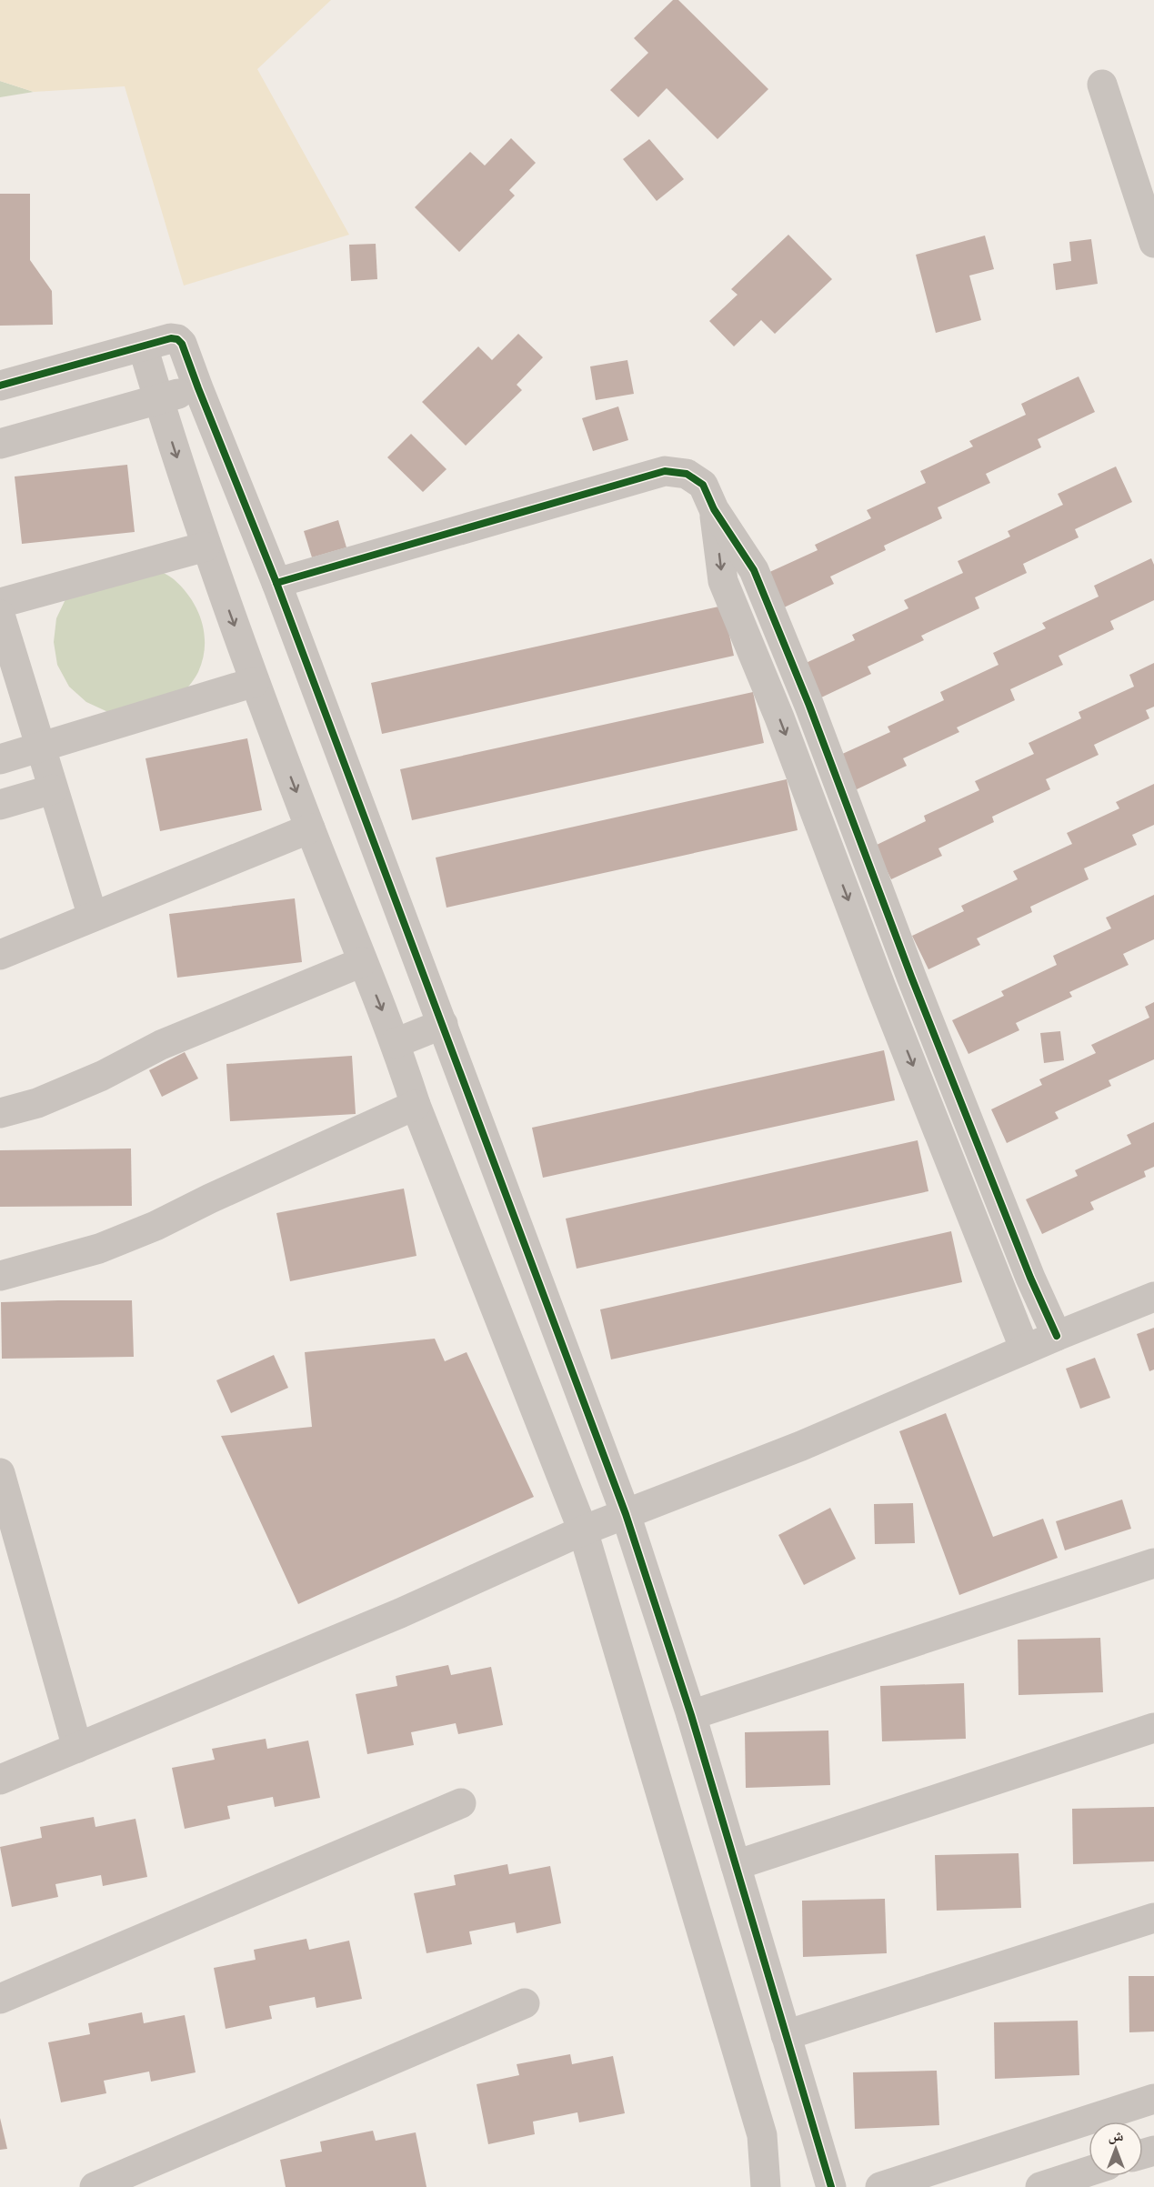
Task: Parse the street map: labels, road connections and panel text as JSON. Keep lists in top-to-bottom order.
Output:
{
  "north": "top"
}
